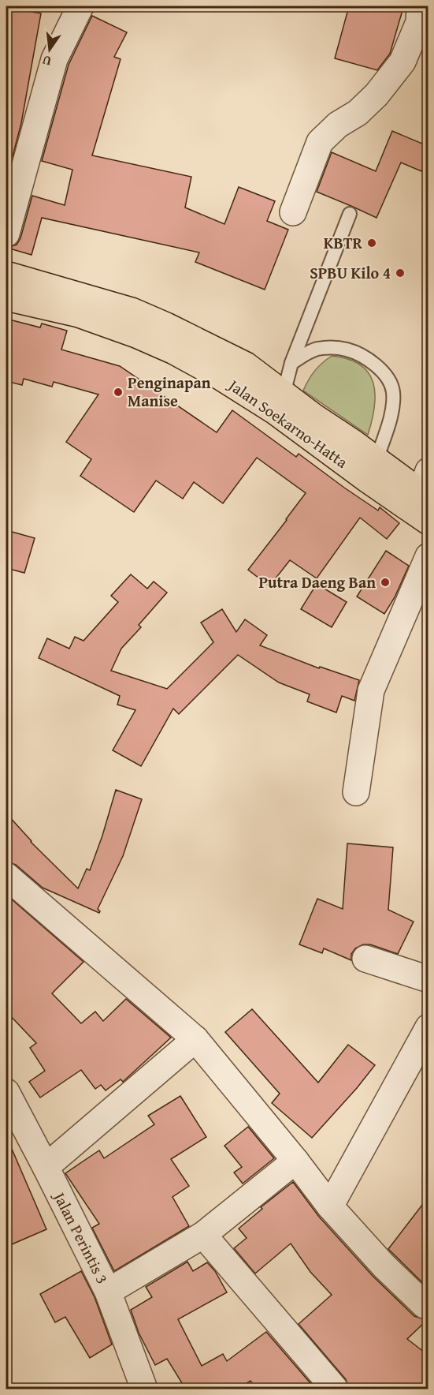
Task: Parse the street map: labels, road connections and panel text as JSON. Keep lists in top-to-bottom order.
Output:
{
  "streets": {
    "highway": ["Jalan Soekarno-Hatta"],
    "street": ["Jalan Perintis 3"]
  },
  "places": [
    "KBTR",
    "SPBU Kilo 4",
    "Penginapan Manise",
    "Putra Daeng Ban"
  ],
  "north": "bottom"
}
